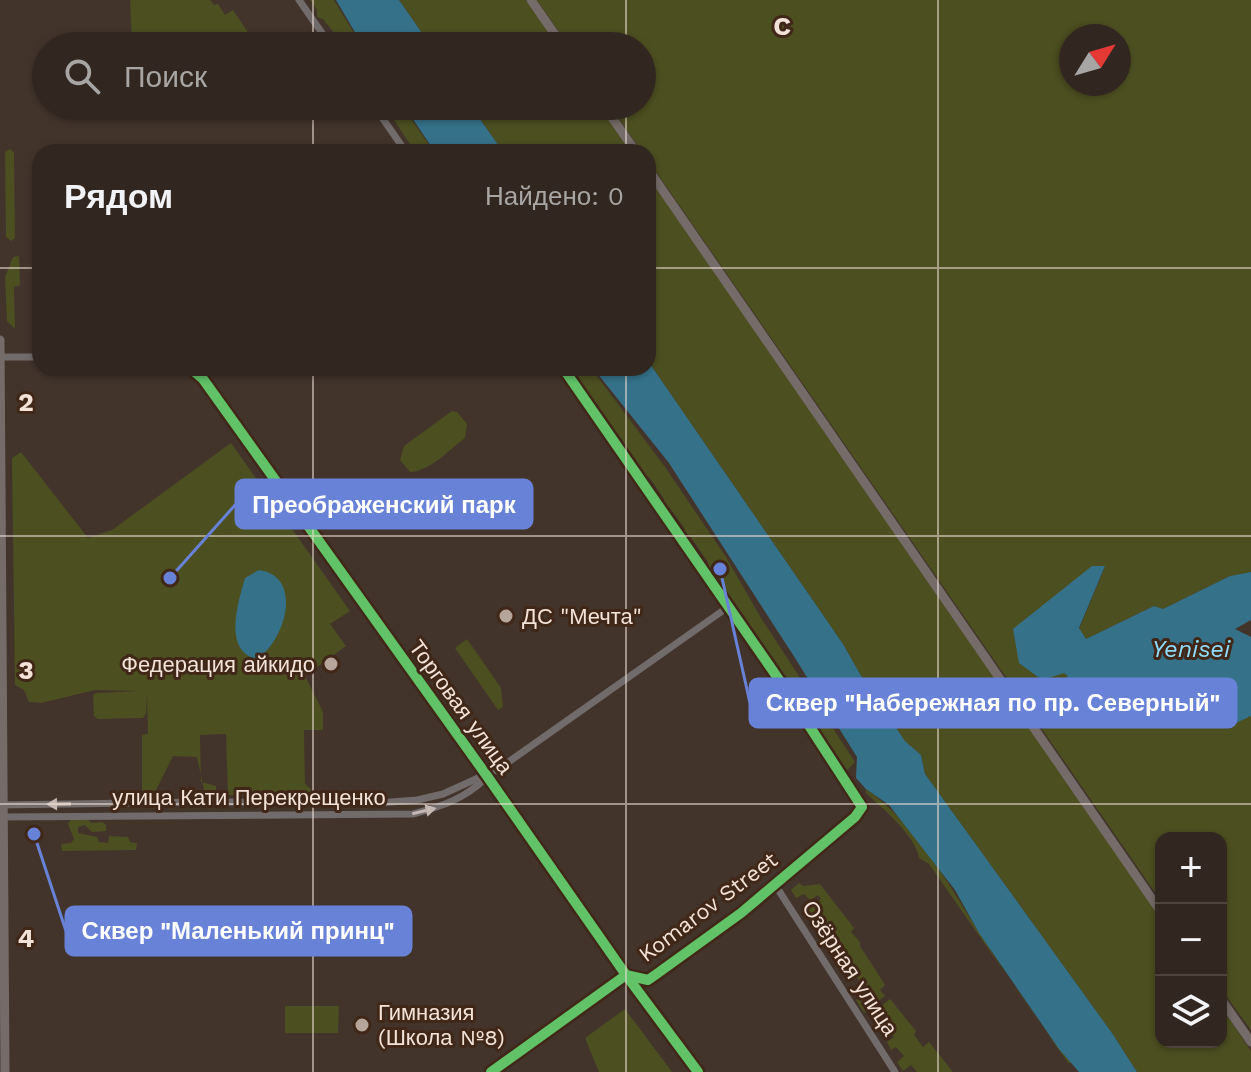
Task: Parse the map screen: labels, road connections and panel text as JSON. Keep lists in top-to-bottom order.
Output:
{
  "streets": {
    "street": [
      "Торговая улица",
      "улица Кати Перекрещенко",
      "Komarov Street",
      "Озёрная улица"
    ]
  },
  "crossings": [
    ["Торговая улица", "улица Кати Перекрещенко"],
    ["Торговая улица", "Komarov Street"],
    ["улица Кати Перекрещенко", "Komarov Street"],
    ["Komarov Street", "Озёрная улица"]
  ],
  "water": ["Yenisei"],
  "places": [
    "Сквер \"Набережная по пр. Северный\"",
    "Преображенский парк",
    "ДС \"Мечта\"",
    "Федерация айкидо",
    "Сквер \"Маленький принц\"",
    "Гимназия (Школа №8)"
  ],
  "north": "top right",
  "page": {
    "search": "Поиск",
    "heading": ["Рядом", "Найдено: 0"],
    "map_buttons": ["+", "−"]
  },
  "grid": {
    "columns": ["C"],
    "rows": ["2", "3", "4"]
  }
}
